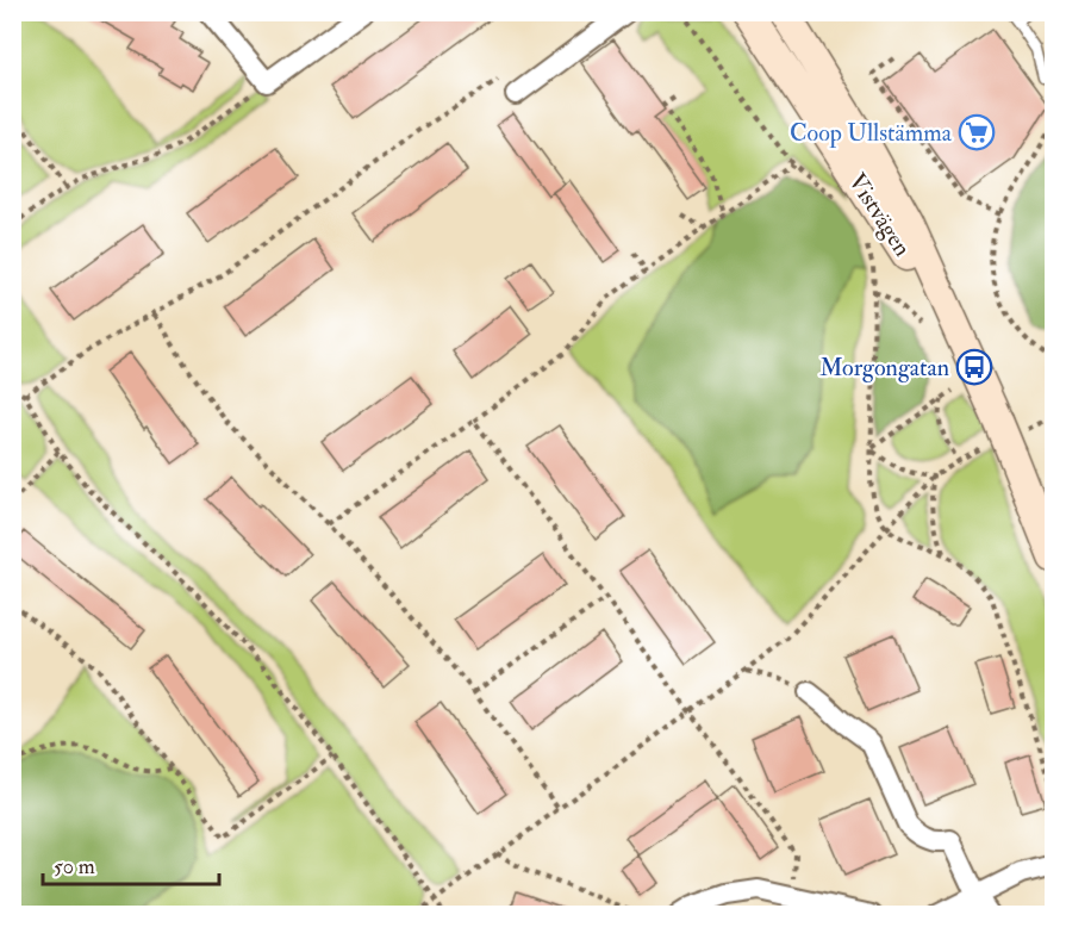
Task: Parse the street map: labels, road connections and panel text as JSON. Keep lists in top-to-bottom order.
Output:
{
  "streets": {
    "main road": ["Vistvägen"]
  },
  "places": {
    "supermarket": ["Coop Ullstämma"],
    "bus stop": ["Morgongatan"]
  },
  "scale_bar": "50 m"
}
